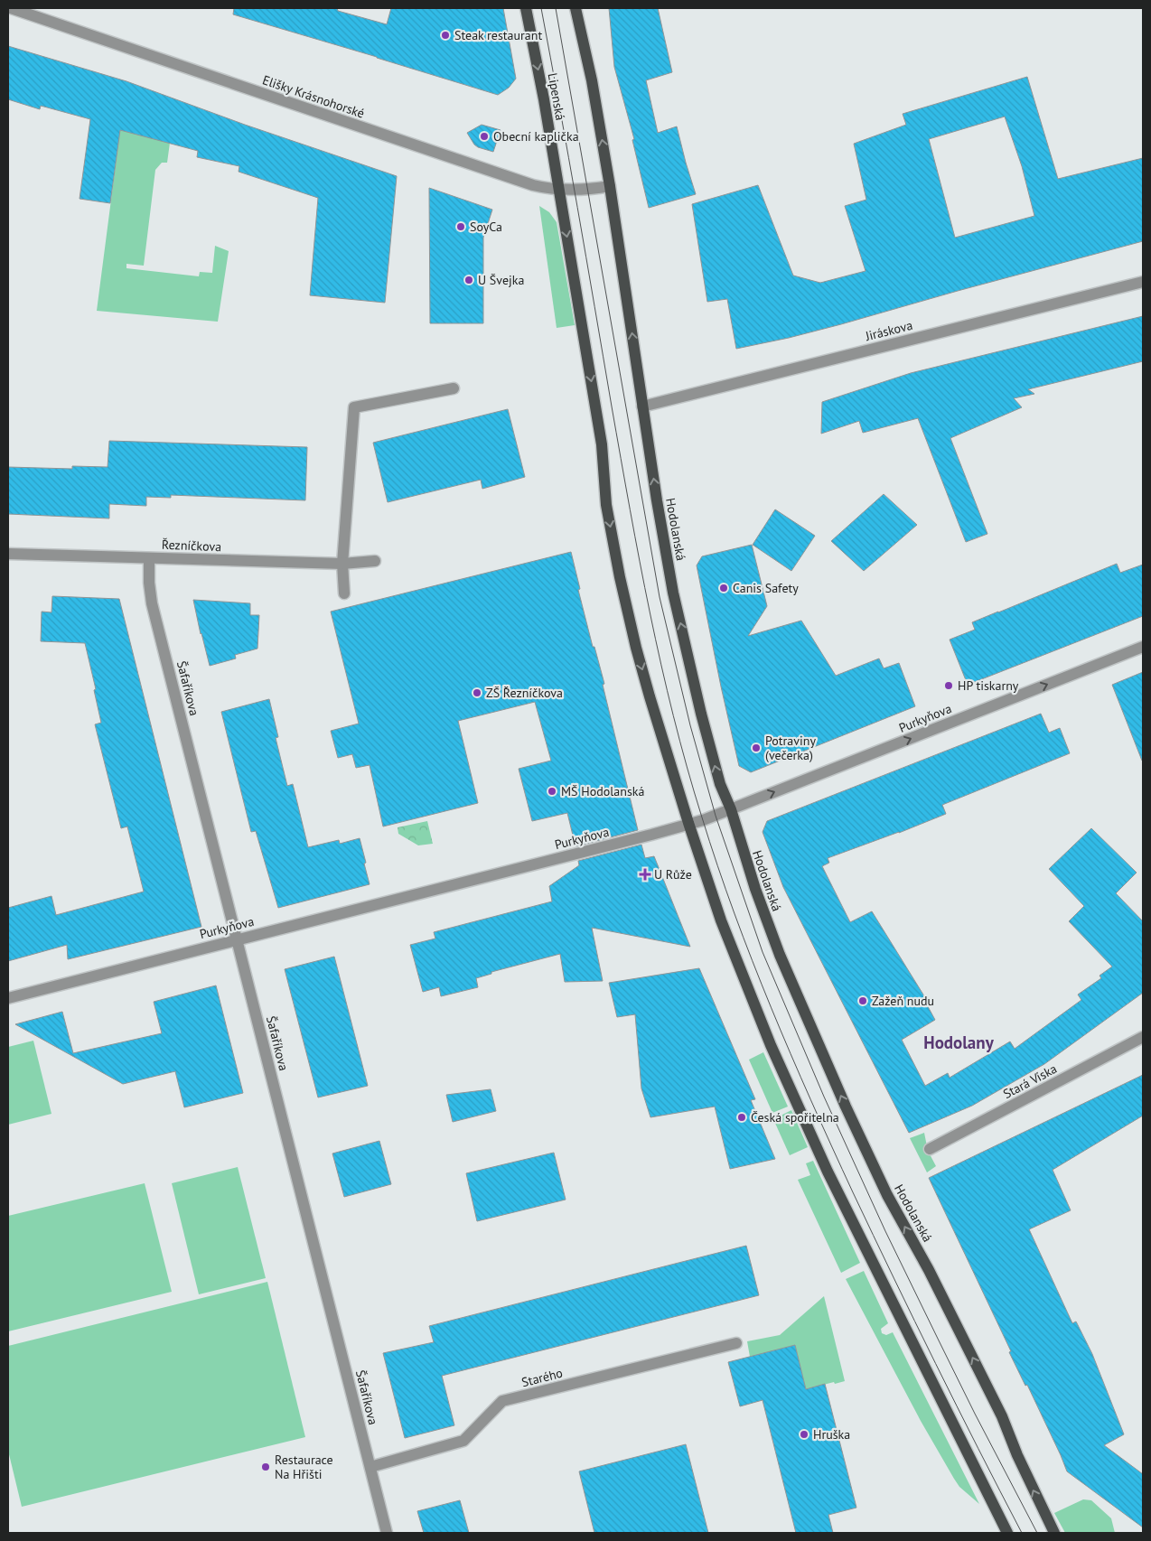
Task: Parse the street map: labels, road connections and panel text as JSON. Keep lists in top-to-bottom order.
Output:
{
  "streets": {
    "main road": ["Lipenská", "Hodolanská"],
    "street": [
      "Elišky Krásnohorské",
      "Jiráskova",
      "Řezníčkova",
      "Šafaříkova",
      "Purkyňova",
      "Stará Víska",
      "Starého"
    ]
  },
  "crossings": [
    ["Elišky Krásnohorské", "Lipenská"],
    ["Elišky Krásnohorské", "Hodolanská"],
    ["Lipenská", "Purkyňova"],
    ["Jiráskova", "Hodolanská"],
    ["Hodolanská", "Purkyňova"],
    ["Řezníčkova", "Šafaříkova"],
    ["Šafaříkova", "Purkyňova"],
    ["Šafaříkova", "Starého"]
  ],
  "one_way": ["Lipenská", "Hodolanská", "Purkyňova"],
  "districts": ["Hodolany"],
  "places": {
    "other": [
      "Steak restaurant",
      "Obecní kaplička",
      "SoyCa",
      "U Švejka",
      "Canis Safety",
      "HP tiskarny",
      "ZŠ Řezníčkova",
      "Potraviny (večerka)",
      "MŠ Hodolanská",
      "Zažeň nudu",
      "Česká spořitelna",
      "Hruška",
      "Restaurace Na Hřišti"
    ],
    "health": ["U Růže"]
  }
}
